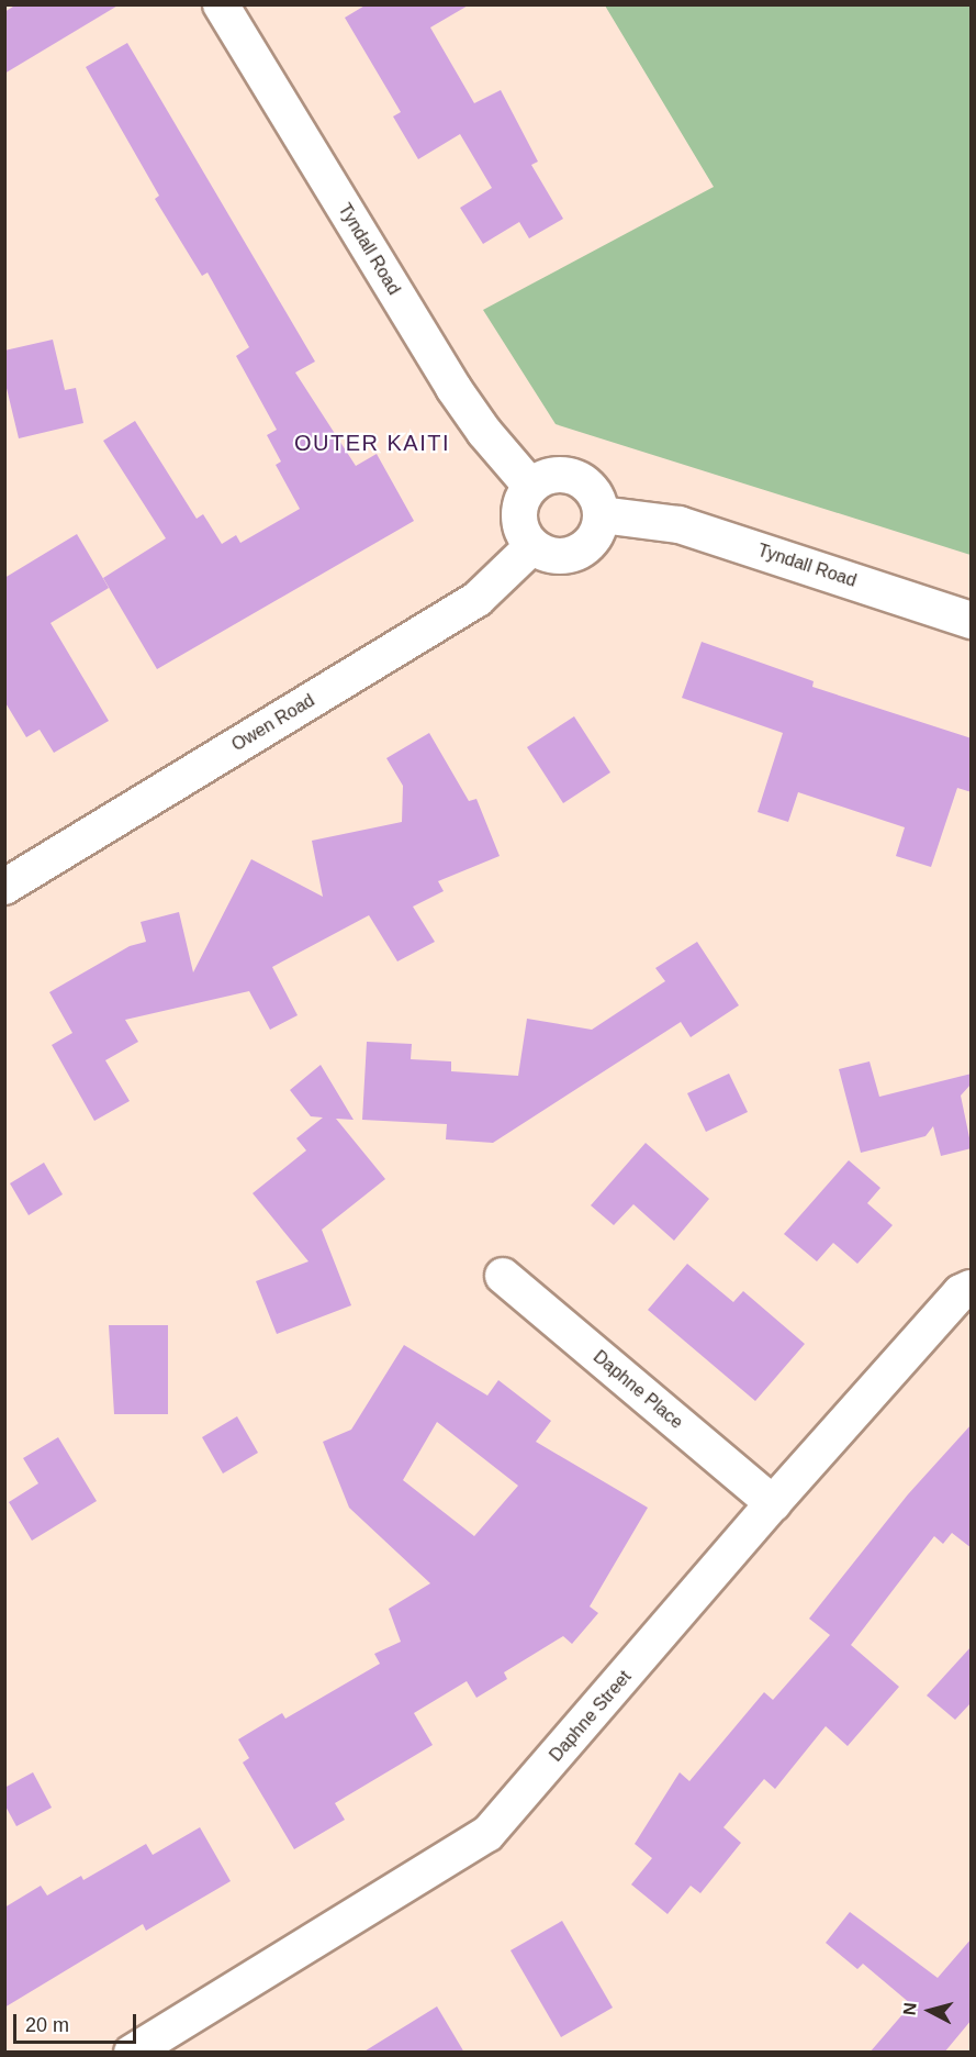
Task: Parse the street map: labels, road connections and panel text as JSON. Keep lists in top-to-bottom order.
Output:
{
  "streets": {
    "street": [
      "Tyndall Road",
      "Owen Road",
      "Daphne Place",
      "Daphne Street"
    ]
  },
  "crossings": [
    ["Tyndall Road", "Owen Road"],
    ["Daphne Place", "Daphne Street"]
  ],
  "districts": ["OUTER KAITI"],
  "scale_bar": "20 m",
  "north": "left"
}
